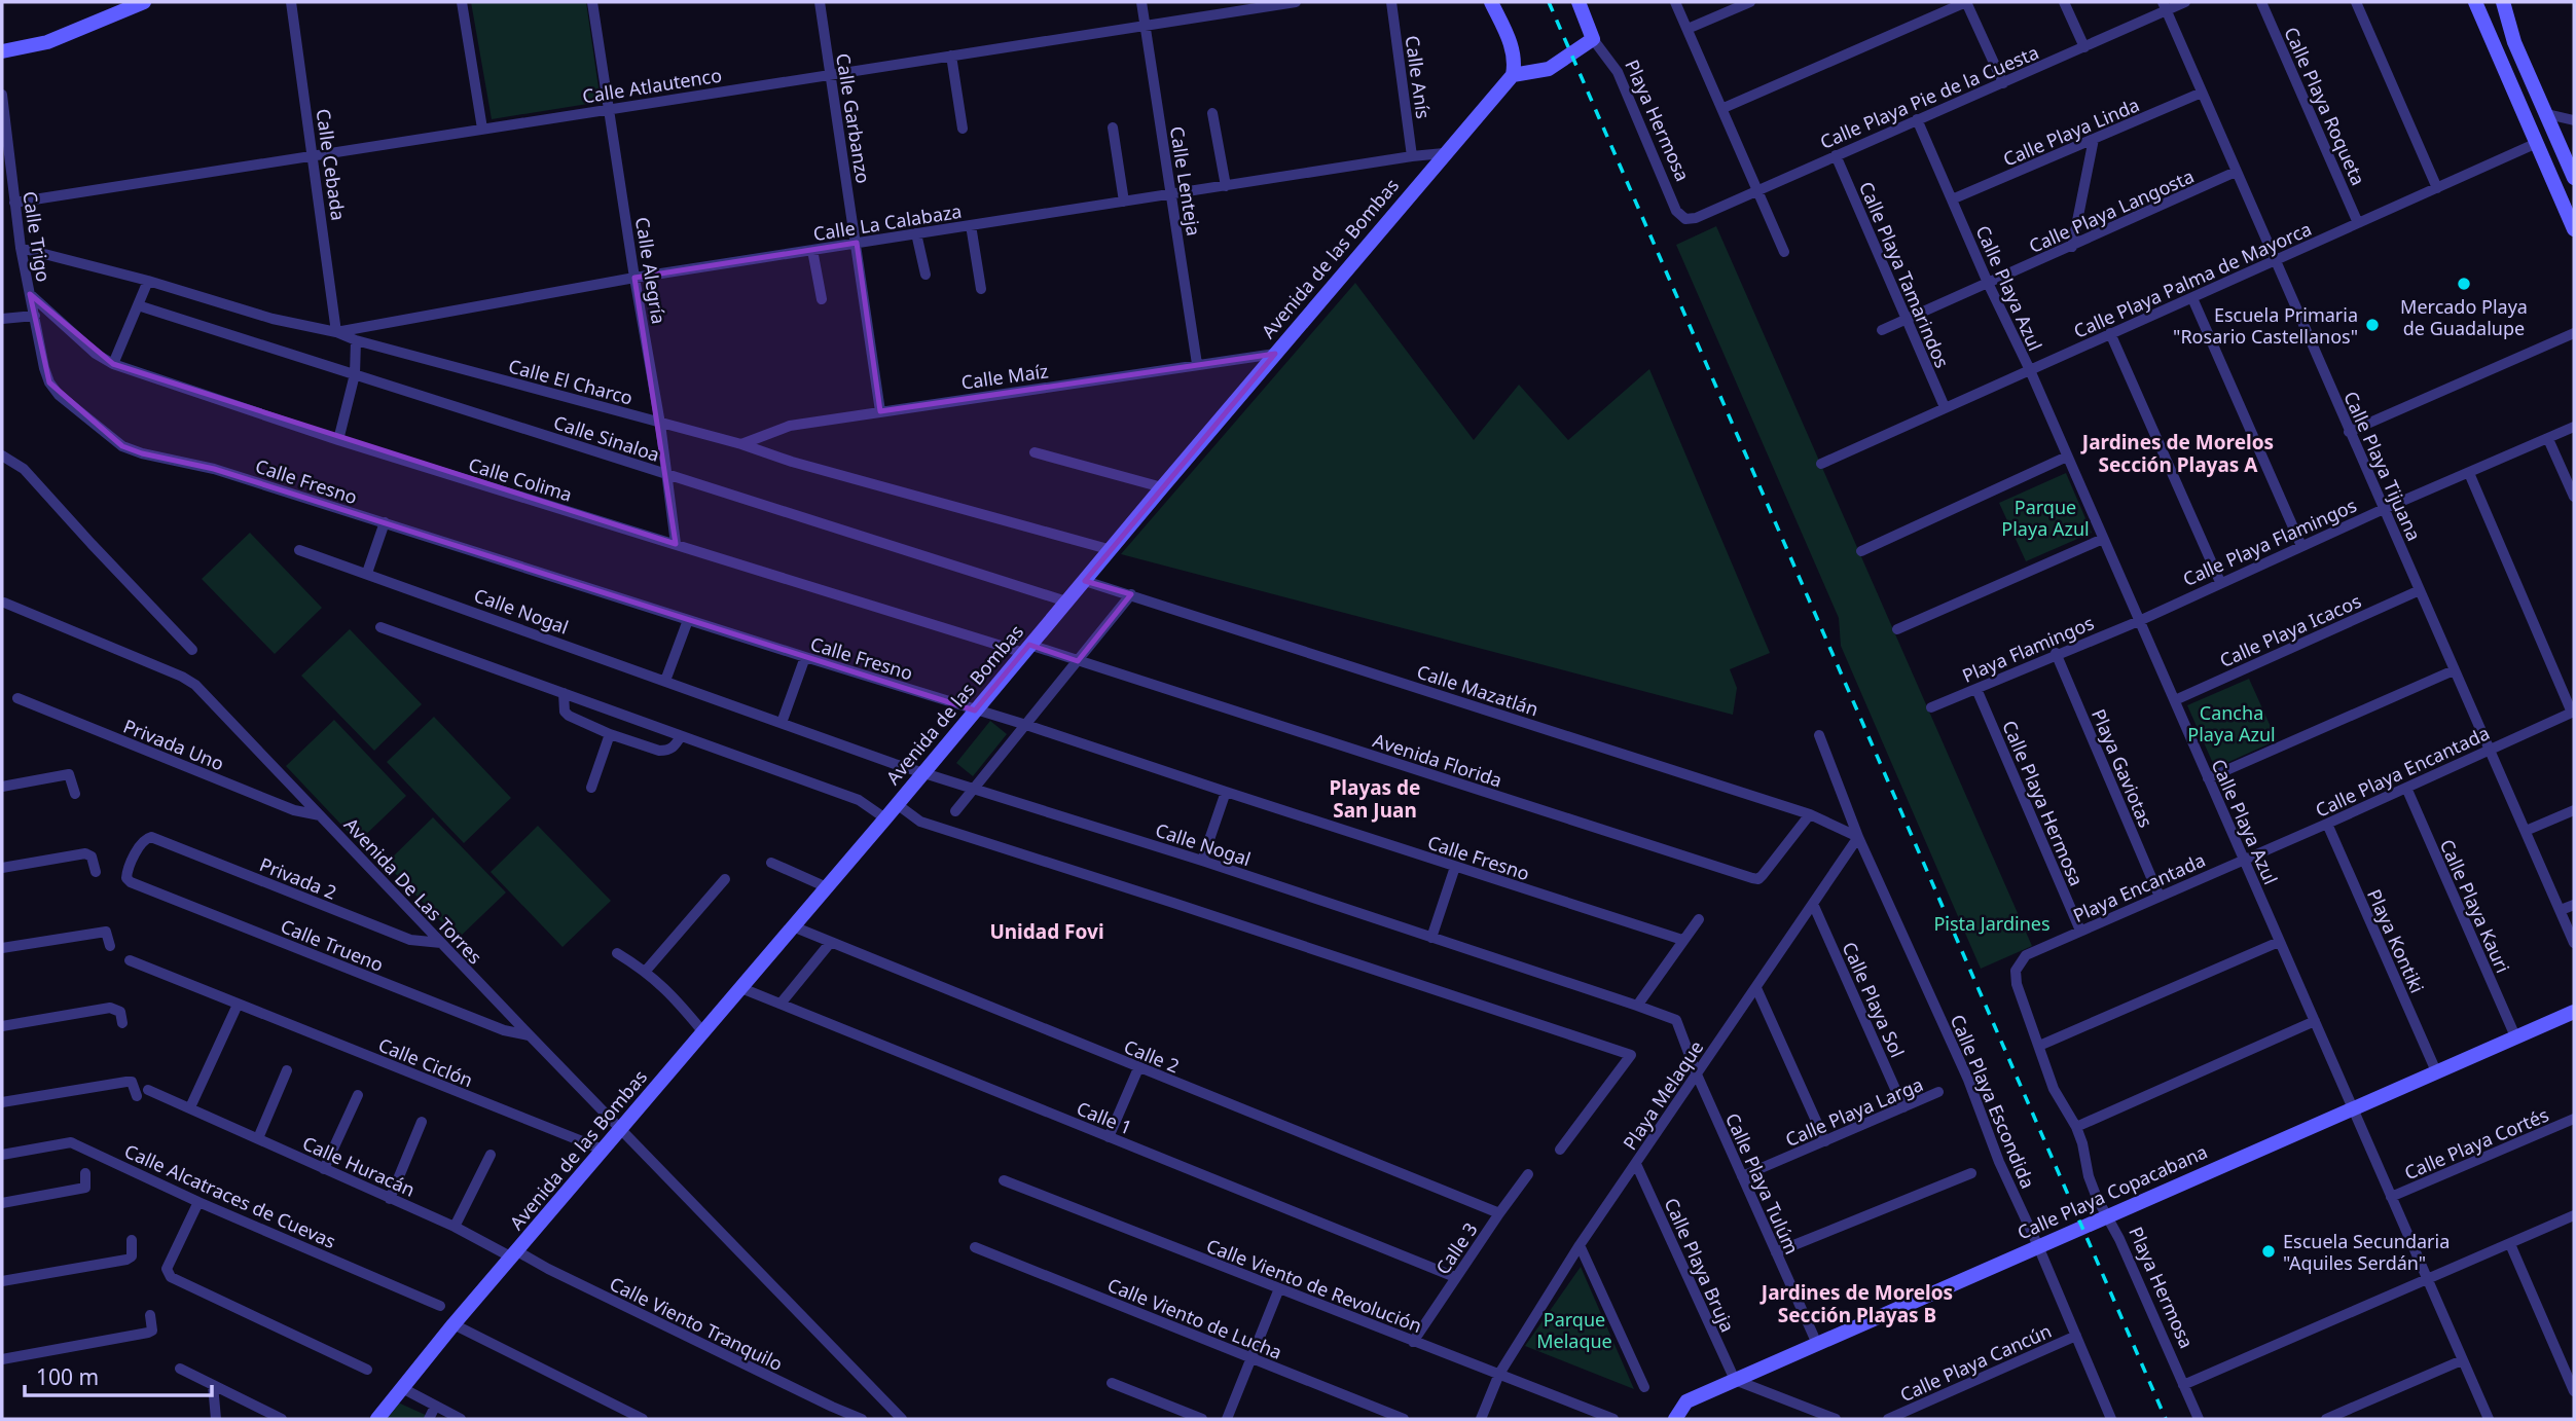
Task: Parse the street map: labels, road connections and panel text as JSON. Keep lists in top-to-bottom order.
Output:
{
  "streets": {
    "main road": ["Playa Hermosa", "Avenida de las Bombas", "Calle Playa Copacabana"],
    "street": [
      "Calle Anís",
      "Calle Atlautenco",
      "Calle Playa Pie de la Cuesta",
      "Calle Playa Roqueta",
      "Calle Garbanzo",
      "Calle Playa Linda",
      "Calle Cebada",
      "Calle Lenteja",
      "Calle Playa Langosta",
      "Calle La Calabaza",
      "Calle Trigo",
      "Calle Alegría",
      "Calle Playa Tamarindos",
      "Calle Playa Palma de Mayorca",
      "Calle Playa Azul",
      "Calle Maíz",
      "Calle El Charco",
      "Calle Sinaloa",
      "Calle Playa Tijuana",
      "Calle Colima",
      "Calle Fresno",
      "Calle Playa Flamingos",
      "Calle Nogal",
      "Calle Playa Icacos",
      "Playa Flamingos",
      "Calle Mazatlán",
      "Privada Uno",
      "Avenida Florida",
      "Playa Gaviotas",
      "Calle Playa Encantada",
      "Calle Playa Hermosa",
      "Privada 2",
      "Playa Encantada",
      "Avenida De Las Torres",
      "Calle Playa Kauri",
      "Playa Kontiki",
      "Calle Trueno",
      "Calle Playa Sol",
      "Calle 2",
      "Calle Ciclón",
      "Playa Melaque",
      "Calle Playa Escondida",
      "Calle Playa Larga",
      "Calle 1",
      "Calle Playa Cortés",
      "Calle Huracán",
      "Calle Playa Tulúm",
      "Calle Alcatraces de Cuevas",
      "Calle 3",
      "Calle Playa Bruja",
      "Calle Viento de Revolución",
      "Calle Viento de Lucha",
      "Calle Viento Tranquilo",
      "Calle Playa Cancún"
    ]
  },
  "crossings": [
    ["Calle Anís", "Calle La Calabaza"],
    ["Calle Atlautenco", "Calle Garbanzo"],
    ["Calle Atlautenco", "Calle Cebada"],
    ["Calle Atlautenco", "Calle Lenteja"],
    ["Calle Atlautenco", "Calle Trigo"],
    ["Calle Atlautenco", "Calle Alegría"],
    ["Calle Playa Pie de la Cuesta", "Playa Hermosa"],
    ["Calle Playa Pie de la Cuesta", "Calle Playa Tamarindos"],
    ["Calle Playa Pie de la Cuesta", "Calle Playa Azul"],
    ["Calle Playa Pie de la Cuesta", "Calle Playa Tijuana"],
    ["Calle Playa Roqueta", "Calle Playa Palma de Mayorca"],
    ["Calle Garbanzo", "Calle La Calabaza"],
    ["Calle Garbanzo", "Calle Maíz"],
    ["Playa Hermosa", "Playa Encantada"],
    ["Playa Hermosa", "Calle Playa Copacabana"],
    ["Calle Playa Linda", "Calle Playa Azul"],
    ["Calle Playa Linda", "Calle Playa Tijuana"],
    ["Calle Cebada", "Calle La Calabaza"],
    ["Calle Cebada", "Calle El Charco"],
    ["Calle Lenteja", "Calle La Calabaza"],
    ["Calle Lenteja", "Calle Maíz"],
    ["Calle Playa Langosta", "Calle Playa Tamarindos"],
    ["Calle Playa Langosta", "Calle Playa Azul"],
    ["Calle Playa Langosta", "Calle Playa Tijuana"],
    ["Calle La Calabaza", "Avenida de las Bombas"],
    ["Calle La Calabaza", "Calle Alegría"],
    ["Calle La Calabaza", "Calle El Charco"],
    ["Calle Trigo", "Calle El Charco"],
    ["Calle Trigo", "Calle Colima"],
    ["Calle Trigo", "Calle Fresno"],
    ["Avenida de las Bombas", "Calle Maíz"],
    ["Avenida de las Bombas", "Calle El Charco"],
    ["Avenida de las Bombas", "Calle Sinaloa"],
    ["Avenida de las Bombas", "Calle Colima"],
    ["Avenida de las Bombas", "Calle Fresno"],
    ["Avenida de las Bombas", "Calle Nogal"],
    ["Avenida de las Bombas", "Calle Mazatlán"],
    ["Avenida de las Bombas", "Avenida Florida"],
    ["Avenida de las Bombas", "Avenida De Las Torres"],
    ["Avenida de las Bombas", "Calle 2"],
    ["Avenida de las Bombas", "Calle Ciclón"],
    ["Avenida de las Bombas", "Calle 1"],
    ["Avenida de las Bombas", "Calle Huracán"],
    ["Avenida de las Bombas", "Calle Viento Tranquilo"],
    ["Calle Alegría", "Calle El Charco"],
    ["Calle Alegría", "Calle Sinaloa"],
    ["Calle Alegría", "Calle Colima"],
    ["Calle Playa Tamarindos", "Calle Playa Palma de Mayorca"],
    ["Calle Playa Palma de Mayorca", "Calle Playa Azul"],
    ["Calle Playa Palma de Mayorca", "Calle Playa Tijuana"],
    ["Calle Playa Azul", "Calle Playa Flamingos"],
    ["Calle Playa Azul", "Calle Playa Icacos"],
    ["Calle Playa Azul", "Playa Flamingos"],
    ["Calle Playa Azul", "Calle Playa Encantada"],
    ["Calle Playa Azul", "Playa Encantada"],
    ["Calle Playa Azul", "Calle Playa Cortés"],
    ["Calle Playa Azul", "Calle Playa Copacabana"],
    ["Calle Maíz", "Calle El Charco"],
    ["Calle Playa Tijuana", "Calle Playa Flamingos"],
    ["Calle Playa Tijuana", "Calle Playa Icacos"],
    ["Calle Playa Tijuana", "Calle Playa Encantada"],
    ["Calle Colima", "Avenida Florida"],
    ["Calle Playa Flamingos", "Playa Flamingos"],
    ["Calle Nogal", "Playa Melaque"],
    ["Calle Nogal", "Calle Playa Tulúm"],
    ["Playa Flamingos", "Playa Gaviotas"],
    ["Playa Flamingos", "Calle Playa Hermosa"],
    ["Calle Mazatlán", "Avenida Florida"],
    ["Calle Mazatlán", "Playa Melaque"],
    ["Calle Mazatlán", "Calle Playa Escondida"],
    ["Privada Uno", "Avenida De Las Torres"],
    ["Playa Gaviotas", "Playa Encantada"],
    ["Calle Playa Encantada", "Playa Encantada"],
    ["Calle Playa Encantada", "Calle Playa Kauri"],
    ["Calle Playa Encantada", "Playa Kontiki"],
    ["Calle Playa Hermosa", "Playa Encantada"],
    ["Privada 2", "Avenida De Las Torres"],
    ["Privada 2", "Calle Trueno"],
    ["Avenida De Las Torres", "Calle Trueno"],
    ["Calle Playa Kauri", "Calle Playa Copacabana"],
    ["Playa Kontiki", "Calle Playa Copacabana"],
    ["Calle Playa Sol", "Playa Melaque"],
    ["Calle Playa Sol", "Calle Playa Larga"],
    ["Calle 2", "Calle 3"],
    ["Playa Melaque", "Calle Playa Escondida"],
    ["Playa Melaque", "Calle Playa Tulúm"],
    ["Playa Melaque", "Calle Playa Bruja"],
    ["Playa Melaque", "Calle Viento de Revolución"],
    ["Calle Playa Escondida", "Calle Playa Copacabana"],
    ["Calle Playa Escondida", "Calle Playa Cancún"],
    ["Calle Playa Larga", "Calle Playa Tulúm"],
    ["Calle 1", "Calle 3"],
    ["Calle Huracán", "Calle Viento Tranquilo"],
    ["Calle Playa Tulúm", "Calle Playa Copacabana"],
    ["Calle Playa Copacabana", "Calle Playa Bruja"],
    ["Calle 3", "Calle Viento de Revolución"]
  ],
  "districts": [
    "Jardines de Morelos Sección Playas A",
    "Playas de San Juan",
    "Unidad Fovi",
    "Jardines de Morelos Sección Playas B"
  ],
  "parks": [
    "Parque Playa Azul",
    "Cancha Playa Azul",
    "Pista Jardines",
    "Parque Melaque"
  ],
  "places": ["Mercado Playa de Guadalupe", "Escuela Primaria \"Rosario Castellanos\"", "Escuela Secundaria \"Aquiles Serdán\""],
  "scale_bar": "100 m"
}
